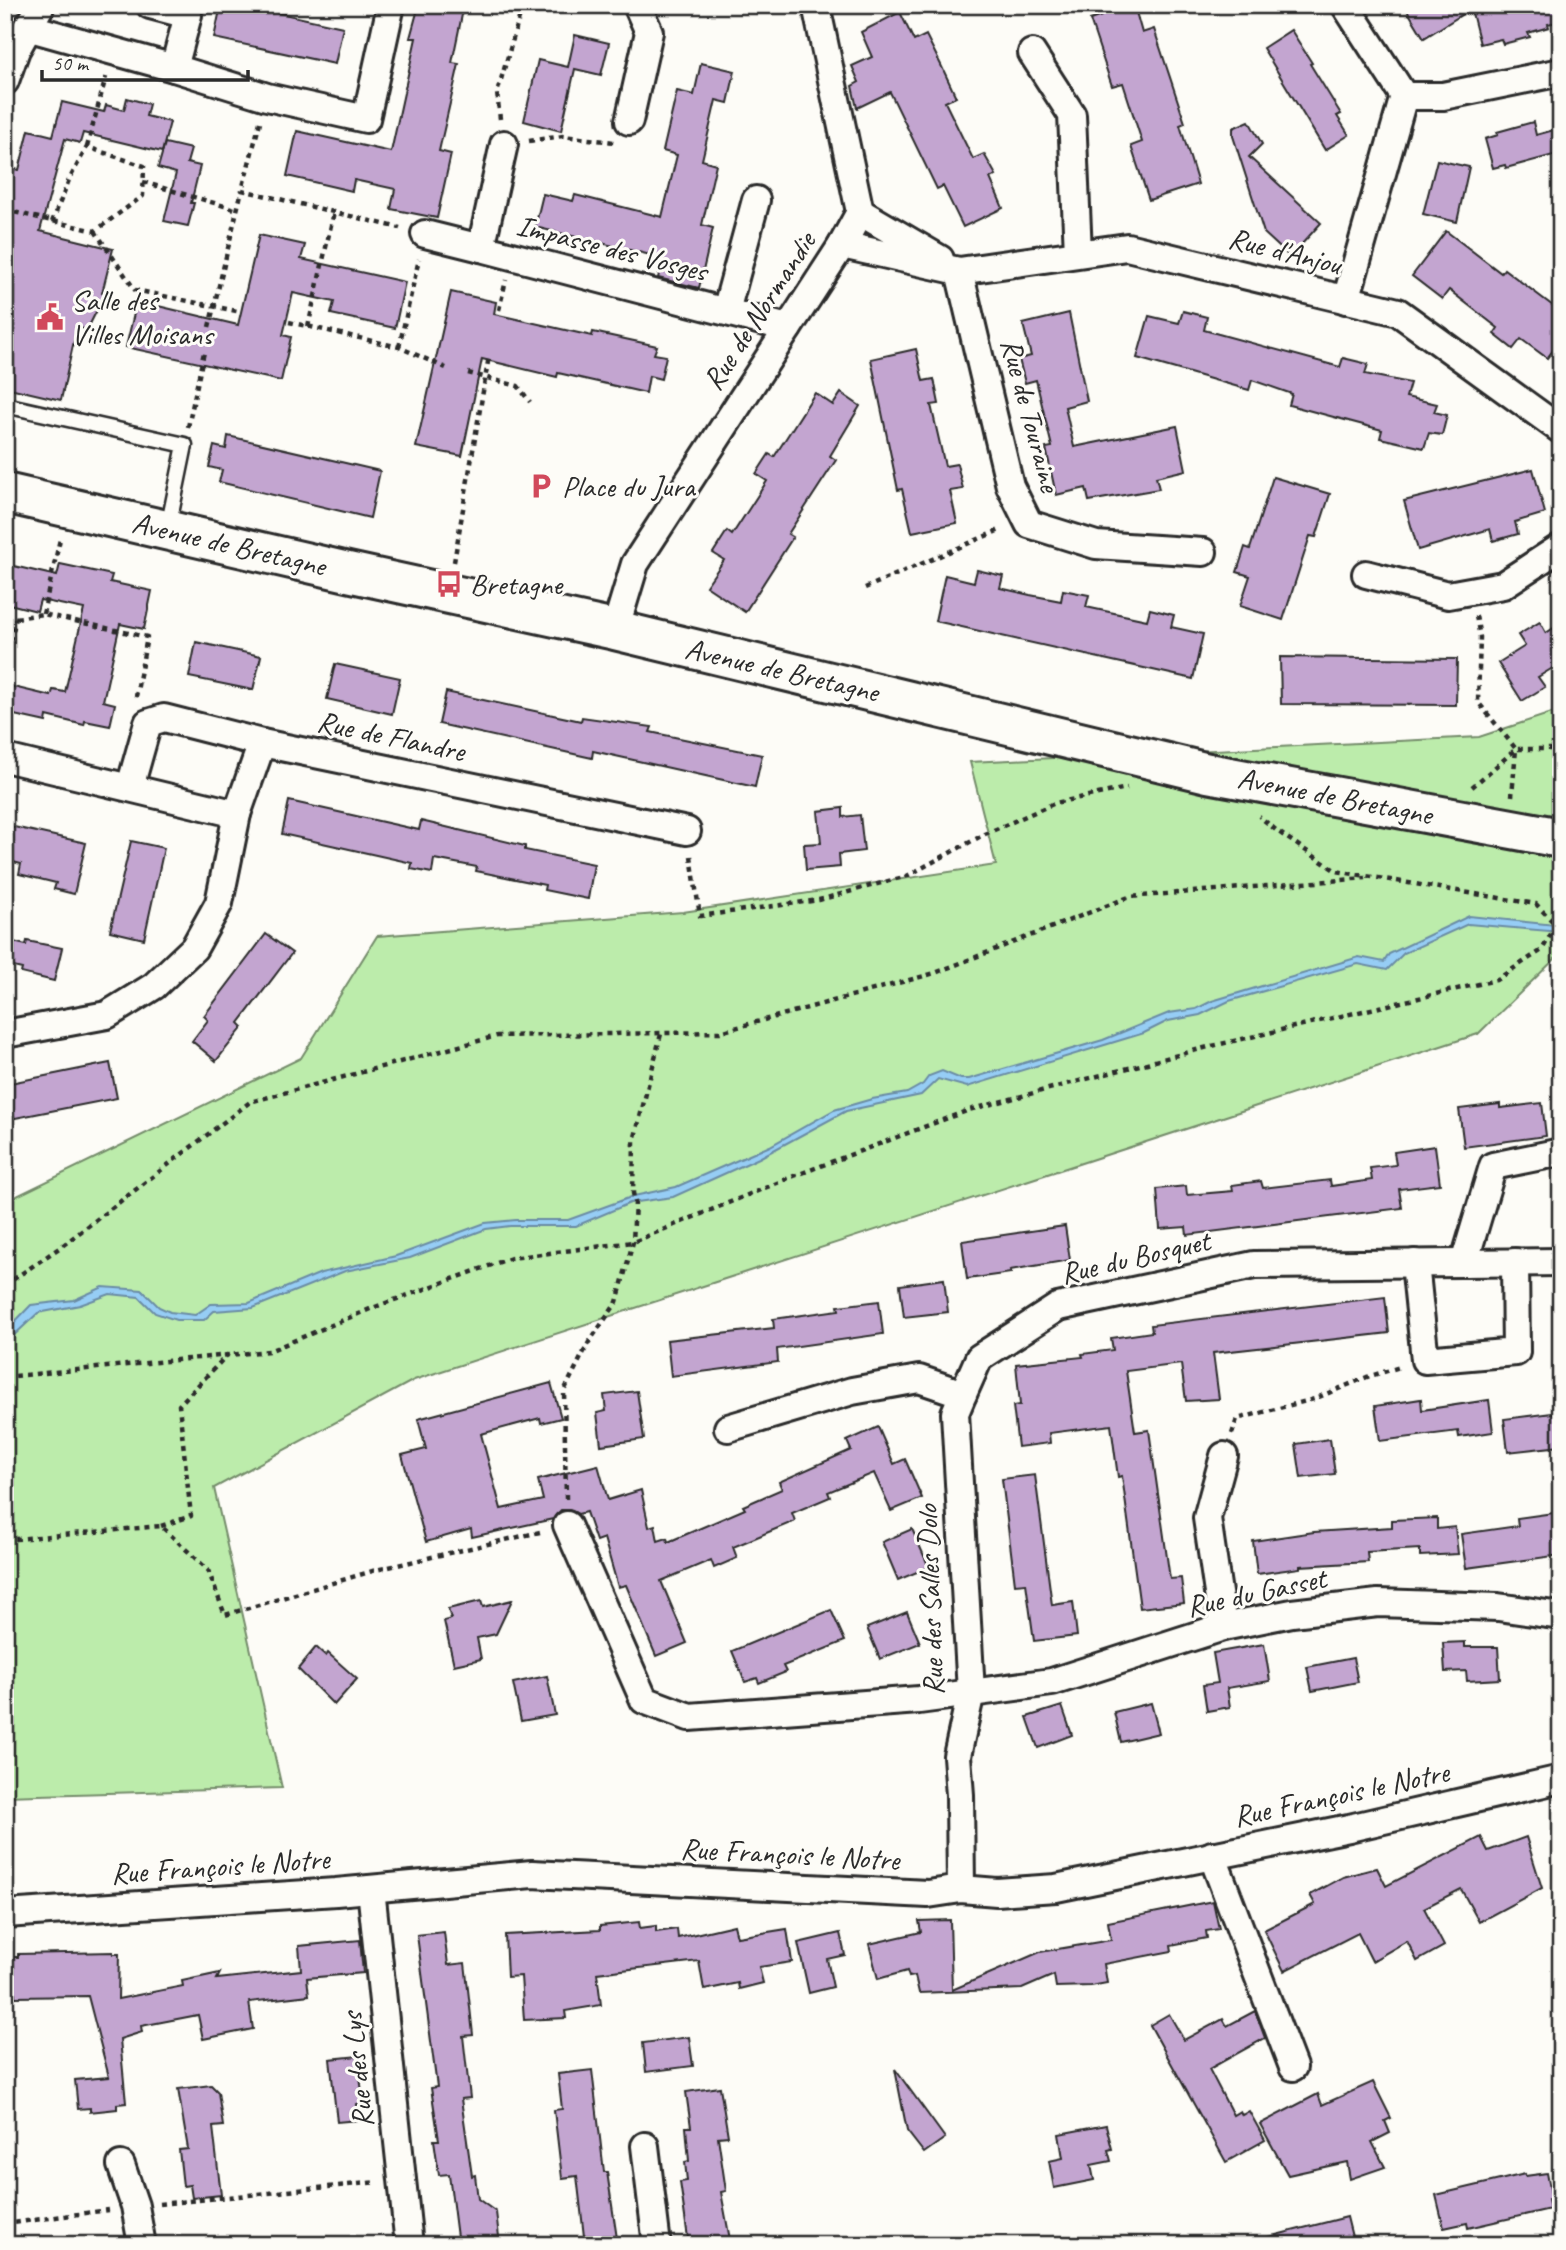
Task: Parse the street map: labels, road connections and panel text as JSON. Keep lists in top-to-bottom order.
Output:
{
  "streets": {
    "street": [
      "Impasse des Vosges",
      "Rue d'Anjou",
      "Rue de Normandie",
      "Rue de Touraine",
      "Avenue de Bretagne",
      "Rue de Flandre",
      "Rue du Bosquet",
      "Rue du Gasset",
      "Rue des Salles Dolo",
      "Rue François le Notre",
      "Rue des Lys"
    ]
  },
  "crossings": [
    ["Impasse des Vosges", "Rue de Normandie"],
    ["Rue d'Anjou", "Rue de Touraine"],
    ["Rue de Normandie", "Avenue de Bretagne"],
    ["Rue du Bosquet", "Rue des Salles Dolo"],
    ["Rue du Gasset", "Rue des Salles Dolo"],
    ["Rue des Salles Dolo", "Rue François le Notre"],
    ["Rue François le Notre", "Rue des Lys"]
  ],
  "places": {
    "public building": ["Salle des Villes Moisans"],
    "parking": ["Place du Jura"],
    "bus stop": ["Bretagne"]
  },
  "scale_bar": "50 m"
}
